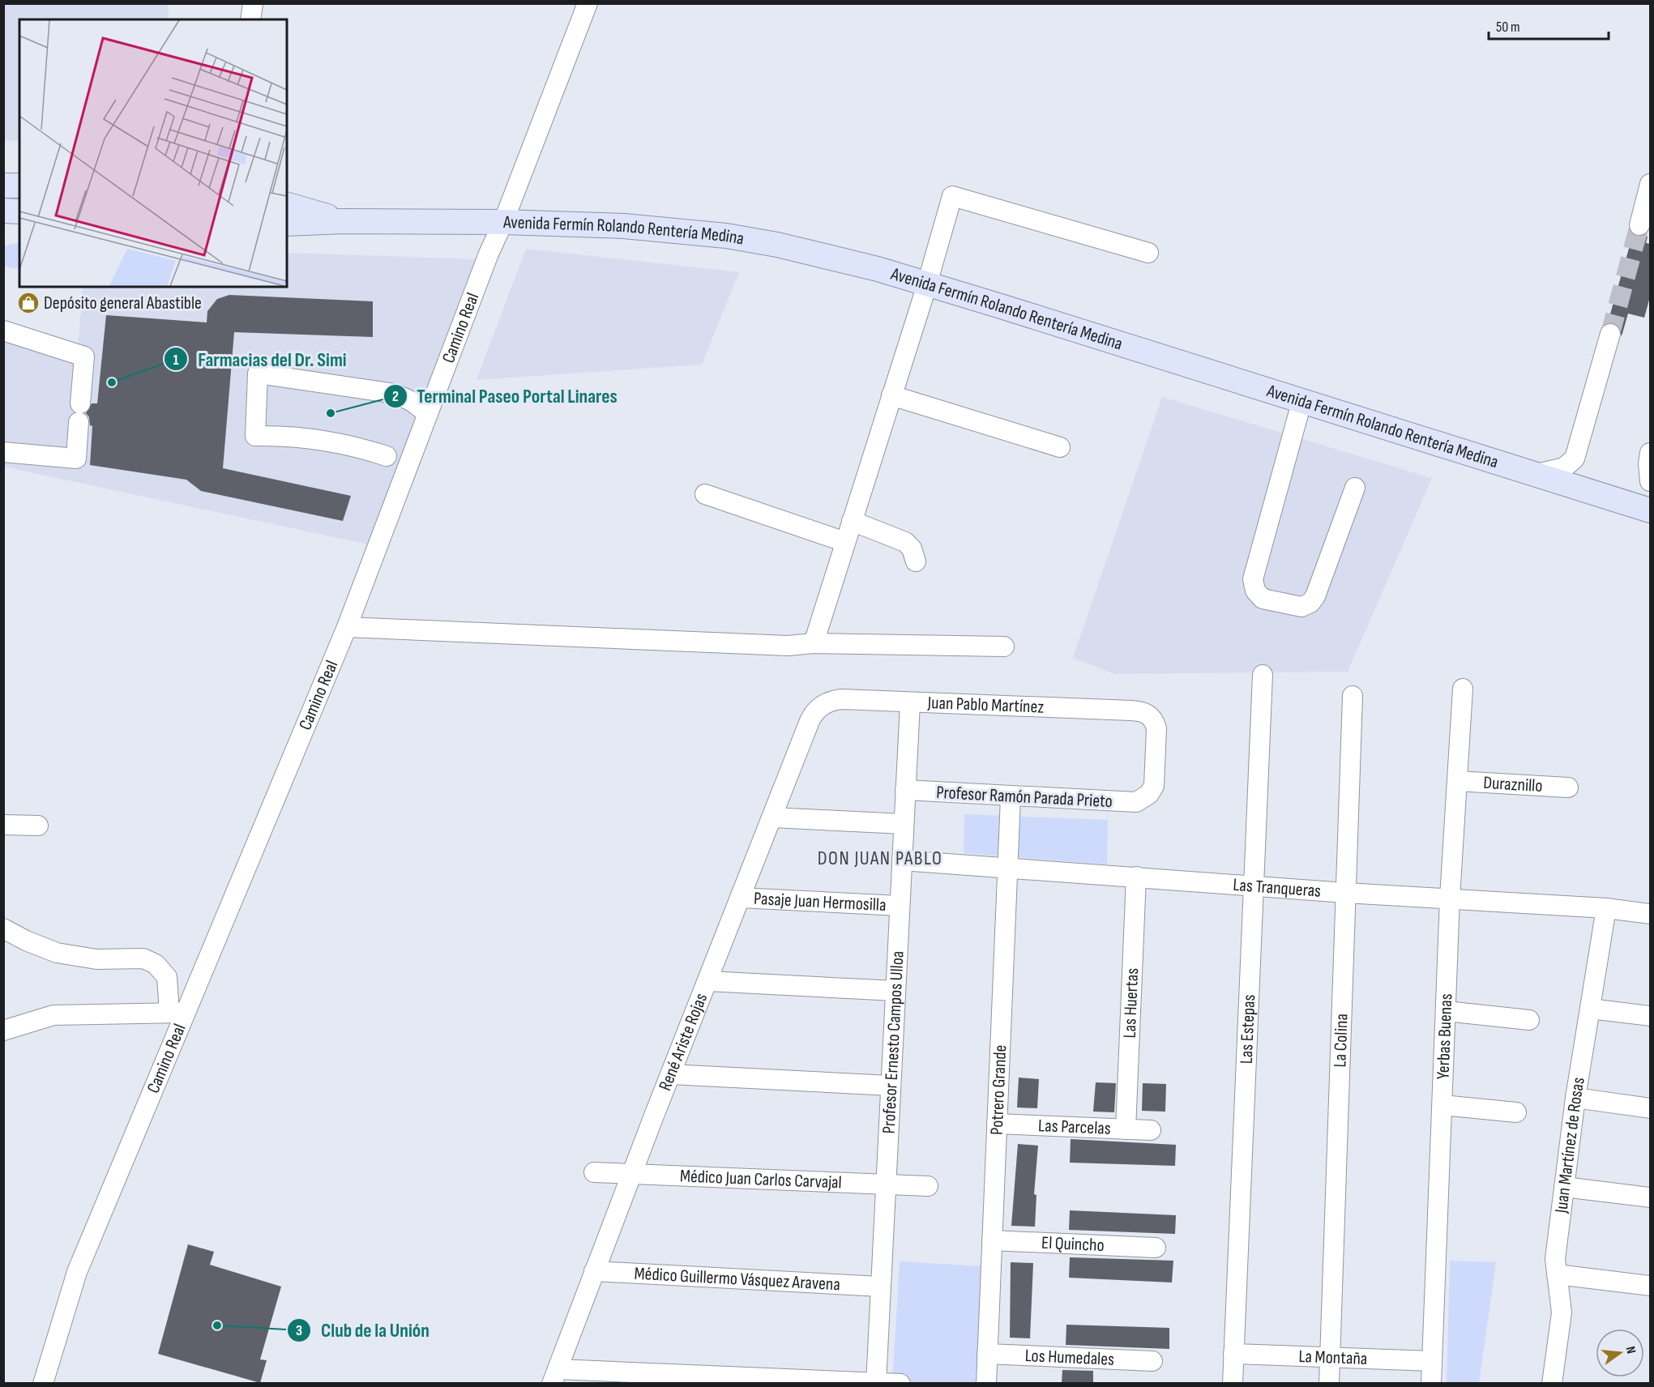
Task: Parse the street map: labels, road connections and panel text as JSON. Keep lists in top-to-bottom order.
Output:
{
  "streets": {
    "main road": ["Avenida Fermín Rolando Rentería Medina"],
    "street": [
      "Camino Real",
      "Juan Pablo Martínez",
      "Duraznillo",
      "Profesor Ramón Parada Prieto",
      "Las Tranqueras",
      "Pasaje Juan Hermosilla",
      "Las Huertas",
      "Las Estepas",
      "Yerbas Buenas",
      "La Colina",
      "René Ariste Rojas",
      "Profesor Ernesto Campos Ulloa",
      "Potrero Grande",
      "Las Parcelas",
      "Juan Martínez de Rosas",
      "Médico Juan Carlos Carvajal",
      "El Quincho",
      "Médico Guillermo Vásquez Aravena",
      "Los Humedales",
      "La Montaña"
    ]
  },
  "crossings": [
    ["Avenida Fermín Rolando Rentería Medina", "Camino Real"],
    ["Juan Pablo Martínez", "Profesor Ramón Parada Prieto"],
    ["Juan Pablo Martínez", "René Ariste Rojas"],
    ["Juan Pablo Martínez", "Profesor Ernesto Campos Ulloa"],
    ["Duraznillo", "Yerbas Buenas"],
    ["Profesor Ramón Parada Prieto", "Profesor Ernesto Campos Ulloa"],
    ["Profesor Ramón Parada Prieto", "Potrero Grande"],
    ["Las Tranqueras", "Las Huertas"],
    ["Las Tranqueras", "Las Estepas"],
    ["Las Tranqueras", "Yerbas Buenas"],
    ["Las Tranqueras", "La Colina"],
    ["Las Tranqueras", "Profesor Ernesto Campos Ulloa"],
    ["Las Tranqueras", "Potrero Grande"],
    ["Las Tranqueras", "Juan Martínez de Rosas"],
    ["Pasaje Juan Hermosilla", "René Ariste Rojas"],
    ["Pasaje Juan Hermosilla", "Profesor Ernesto Campos Ulloa"],
    ["Las Huertas", "Las Parcelas"],
    ["Las Estepas", "La Montaña"],
    ["Yerbas Buenas", "La Montaña"],
    ["La Colina", "La Montaña"],
    ["René Ariste Rojas", "Médico Juan Carlos Carvajal"],
    ["René Ariste Rojas", "Médico Guillermo Vásquez Aravena"],
    ["Profesor Ernesto Campos Ulloa", "Médico Juan Carlos Carvajal"],
    ["Profesor Ernesto Campos Ulloa", "Médico Guillermo Vásquez Aravena"],
    ["Potrero Grande", "Las Parcelas"],
    ["Potrero Grande", "El Quincho"],
    ["Potrero Grande", "Los Humedales"]
  ],
  "districts": ["DON JUAN PABLO"],
  "places": {
    "shop": ["Depósito general Abastible"],
    "other": ["Farmacias del Dr. Simi", "Terminal Paseo Portal Linares", "Club de la Unión"]
  },
  "scale_bar": "50 m",
  "north": "right"
}
